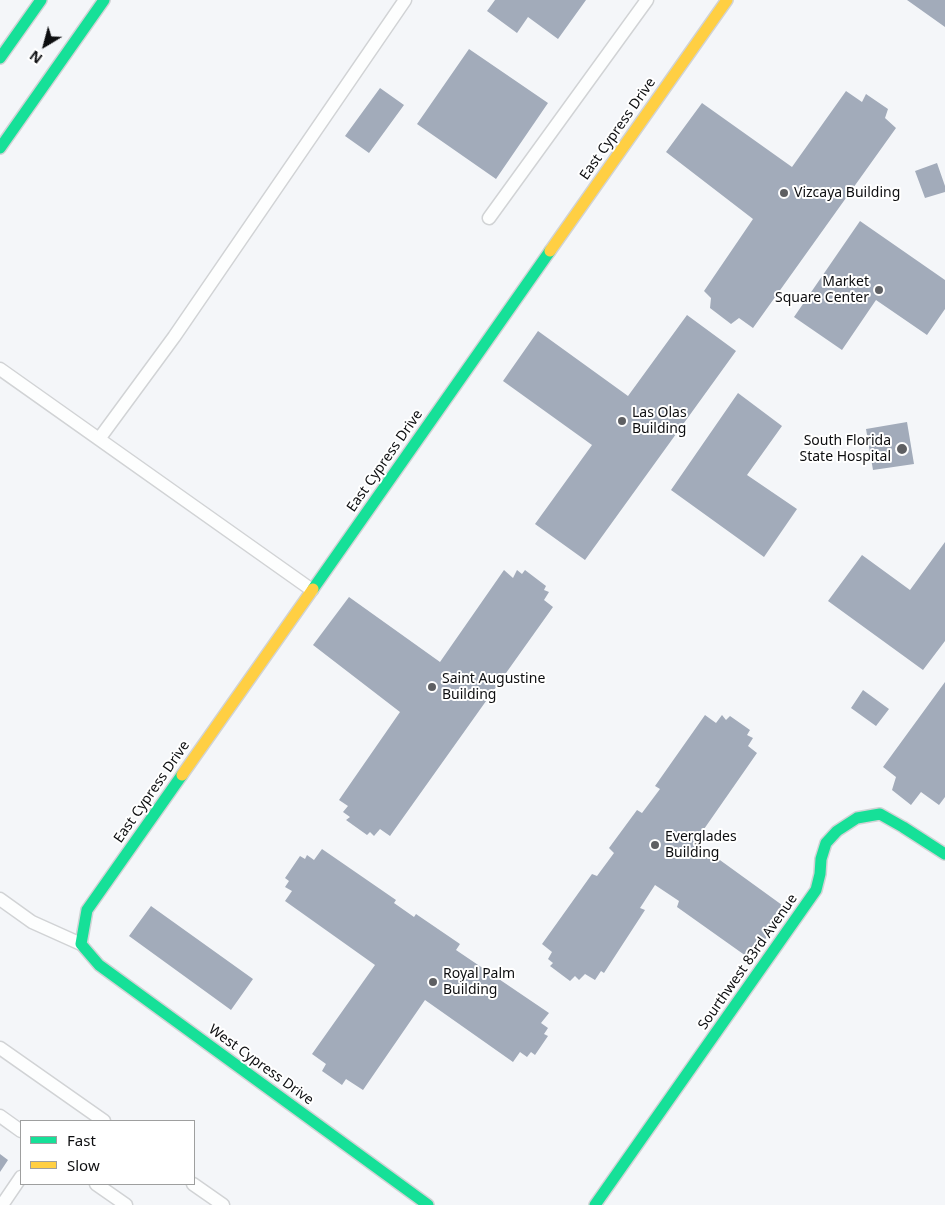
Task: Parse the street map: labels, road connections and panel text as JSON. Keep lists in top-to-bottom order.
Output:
{
  "streets": {
    "street": ["East Cypress Drive", "Sourthwest 83rd Avenue", "West Cypress Drive"]
  },
  "crossings": [
    ["East Cypress Drive", "West Cypress Drive"]
  ],
  "places": [
    "Vizcaya Building",
    "Market Square Center",
    "Las Olas Building",
    "South Florida State Hospital",
    "Saint Augustine Building",
    "Everglades Building",
    "Royal Palm Building"
  ],
  "legend": ["Fast", "Slow"],
  "north": "bottom left"
}
